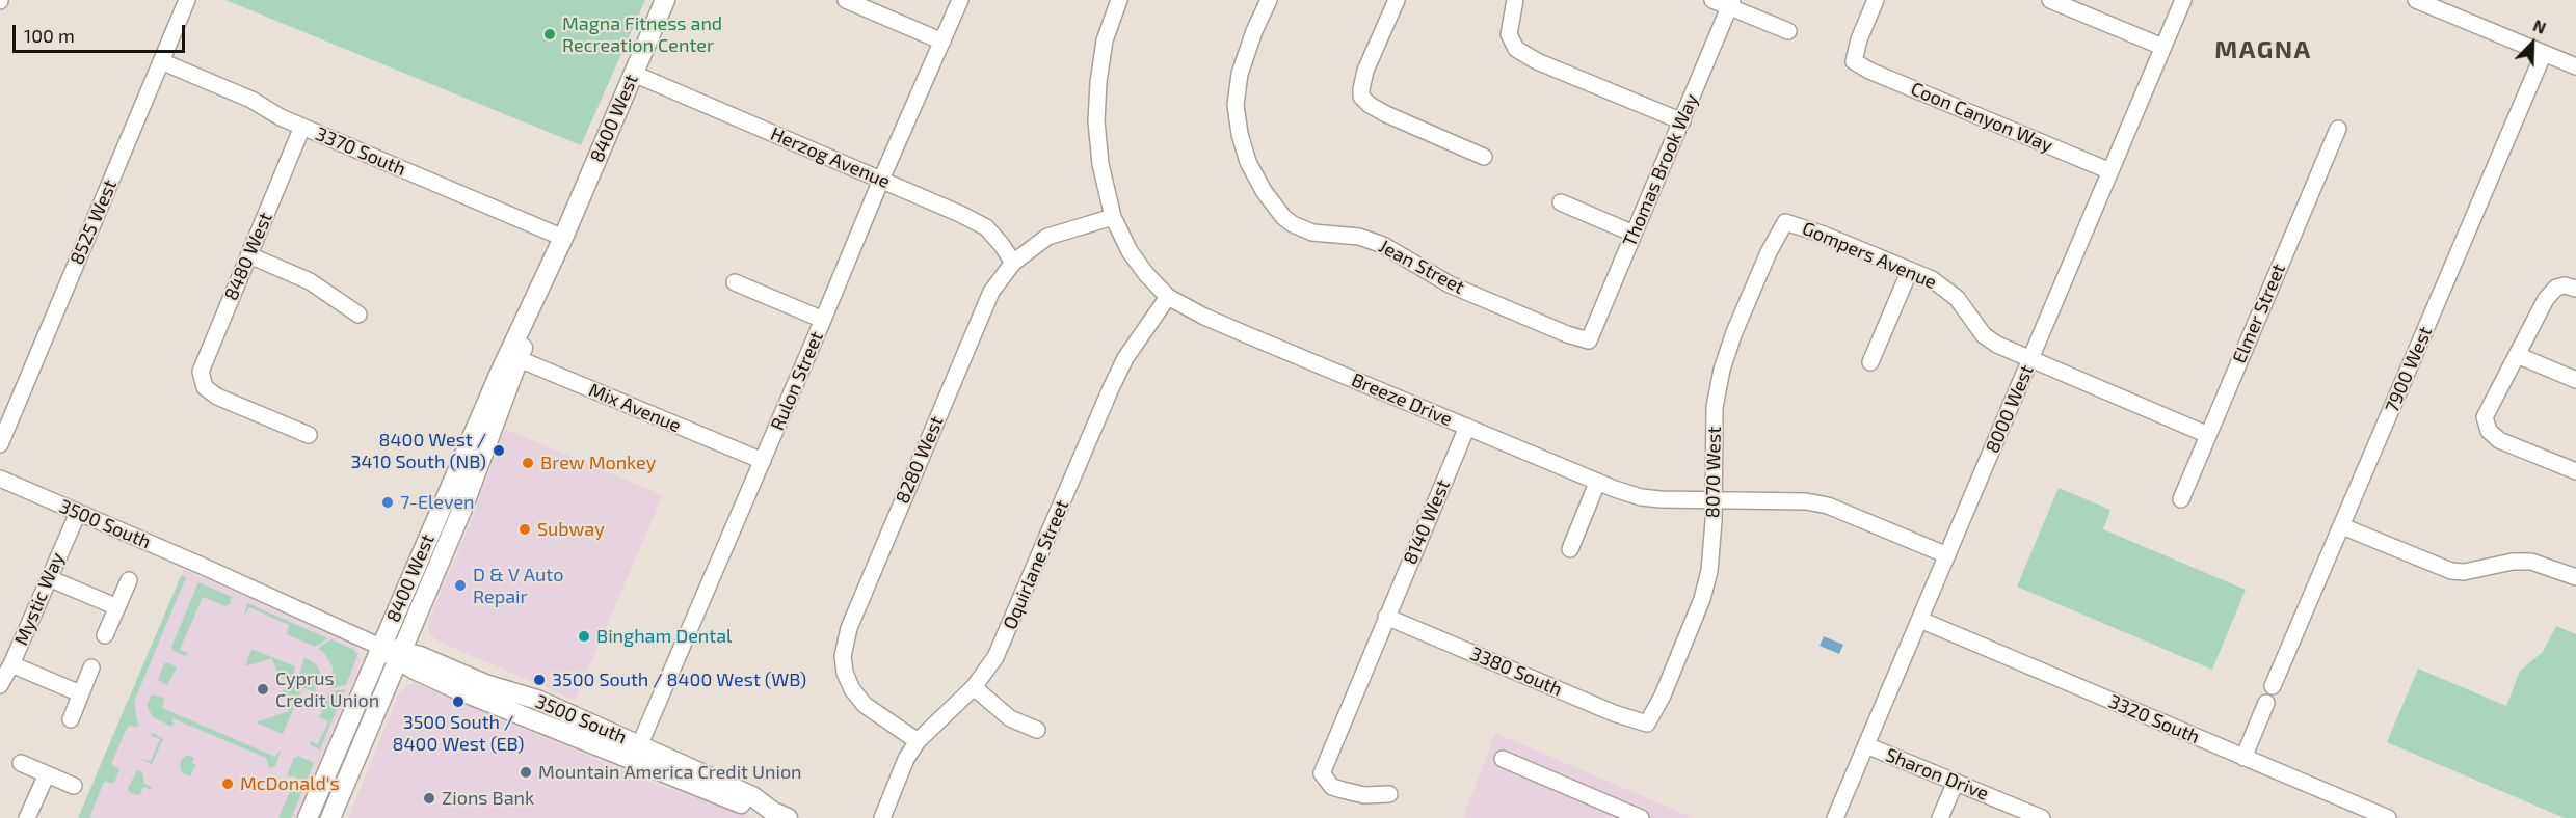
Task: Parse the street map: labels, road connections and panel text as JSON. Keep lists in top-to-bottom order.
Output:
{
  "streets": {
    "main road": ["8400 West", "3500 South"],
    "street": [
      "Coon Canyon Way",
      "3370 South",
      "Herzog Avenue",
      "Thomas Brook Way",
      "8525 West",
      "Gompers Avenue",
      "8480 West",
      "Jean Street",
      "Elmer Street",
      "7900 West",
      "Rulon Street",
      "Breeze Drive",
      "Mix Avenue",
      "8000 West",
      "8280 West",
      "8070 West",
      "8140 West",
      "Oquirlane Street",
      "Mystic Way",
      "3380 South",
      "3320 South",
      "Sharon Drive"
    ]
  },
  "crossings": [
    ["Coon Canyon Way", "8000 West"],
    ["8400 West", "3370 South"],
    ["8400 West", "Herzog Avenue"],
    ["8400 West", "Mix Avenue"],
    ["8400 West", "3500 South"],
    ["3370 South", "8525 West"],
    ["3370 South", "8480 West"],
    ["Herzog Avenue", "Rulon Street"],
    ["Herzog Avenue", "8280 West"],
    ["Thomas Brook Way", "Jean Street"],
    ["Gompers Avenue", "Elmer Street"],
    ["Gompers Avenue", "8000 West"],
    ["Gompers Avenue", "8070 West"],
    ["Rulon Street", "Mix Avenue"],
    ["Rulon Street", "3500 South"],
    ["Breeze Drive", "8000 West"],
    ["Breeze Drive", "8280 West"],
    ["Breeze Drive", "8070 West"],
    ["Breeze Drive", "8140 West"],
    ["Breeze Drive", "Oquirlane Street"],
    ["8000 West", "3320 South"],
    ["8000 West", "Sharon Drive"],
    ["8280 West", "Oquirlane Street"],
    ["8070 West", "3380 South"],
    ["8140 West", "3380 South"],
    ["3500 South", "Mystic Way"]
  ],
  "districts": ["MAGNA"],
  "places": [
    "Magna Fitness and Recreation Center",
    "8400 West / 3410 South (NB)",
    "Brew Monkey",
    "7-Eleven",
    "Subway",
    "D & V Auto Repair",
    "Bingham Dental",
    "3500 South / 8400 West (WB)",
    "Cyprus Credit Union",
    "3500 South / 8400 West (EB)",
    "Mountain America Credit Union",
    "McDonald's",
    "Zions Bank"
  ],
  "scale_bar": "100 m",
  "north": "top right"
}
